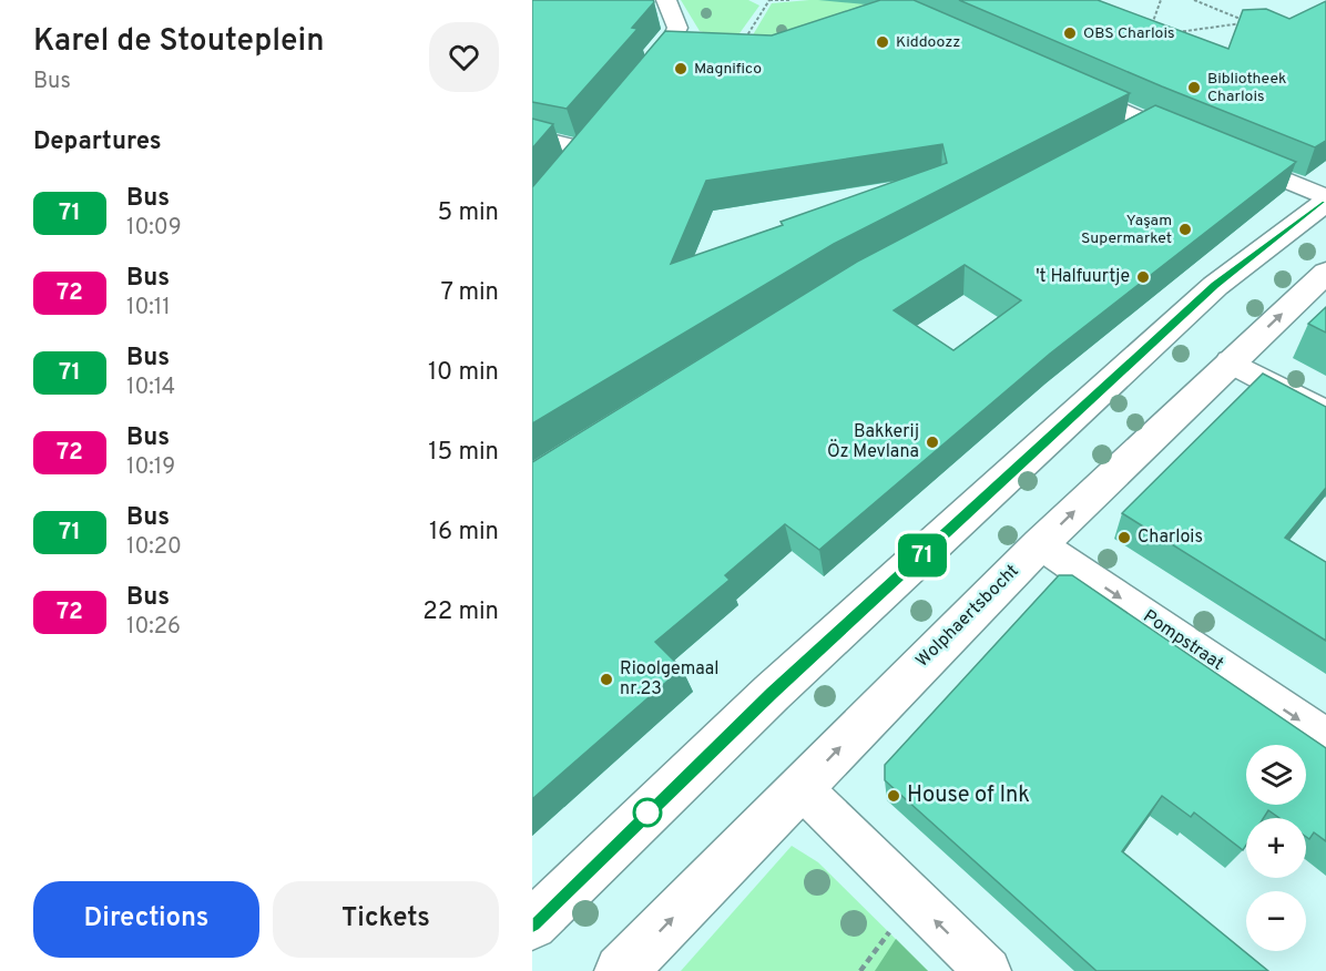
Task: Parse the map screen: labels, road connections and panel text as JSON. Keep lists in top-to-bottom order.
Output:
{
  "streets": {
    "street": ["Wolphaertsbocht", "Pompstraat"]
  },
  "crossings": [
    ["Wolphaertsbocht", "Pompstraat"]
  ],
  "places": [
    "OBS Charlois",
    "Kiddoozz",
    "Magnifico",
    "Bibliotheek Charlois",
    "Yaşam Supermarket",
    "'t Halfuurtje",
    "Bakkerij Öz Mevlana",
    "Charlois",
    "Rioolgemaal nr.23",
    "House of Ink"
  ],
  "lines": ["bus line 71"],
  "page": {
    "heading": [
      ["Karel de Stouteplein", "Bus"],
      "Departures"
    ],
    "on_map": "71",
    "list": [
      {
        "mark": "71",
        "name": "Bus",
        "note": "10:09",
        "value": "5 min"
      },
      {
        "mark": "72",
        "name": "Bus",
        "note": "10:11",
        "value": "7 min"
      },
      {
        "mark": "71",
        "name": "Bus",
        "note": "10:14",
        "value": "10 min"
      },
      {
        "mark": "72",
        "name": "Bus",
        "note": "10:19",
        "value": "15 min"
      },
      {
        "mark": "71",
        "name": "Bus",
        "note": "10:20",
        "value": "16 min"
      },
      {
        "mark": "72",
        "name": "Bus",
        "note": "10:26",
        "value": "22 min"
      }
    ],
    "map_buttons": ["+", "−"],
    "buttons": ["Directions", "Tickets"]
  }
}
